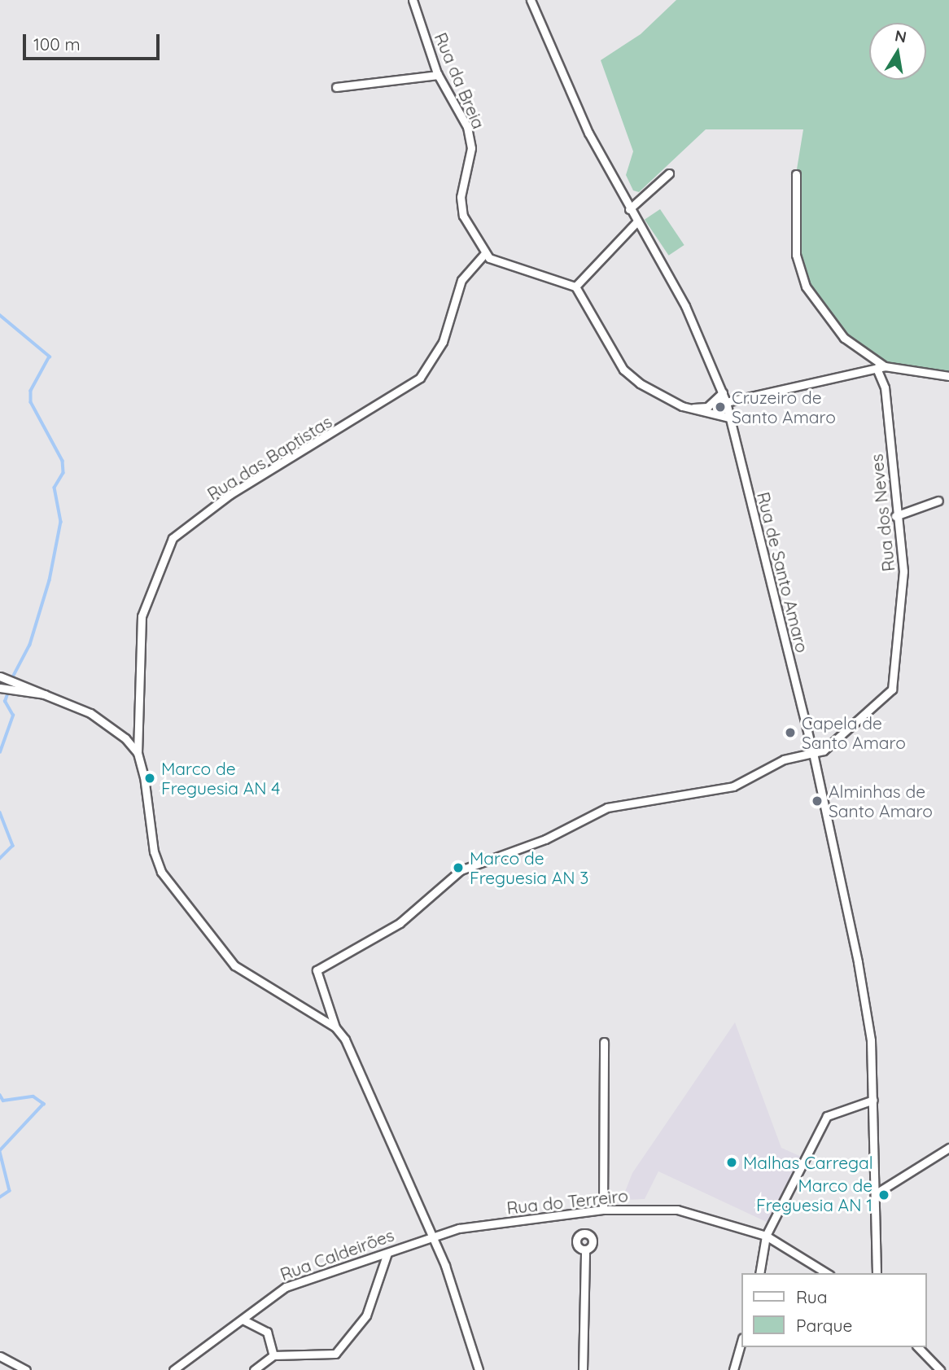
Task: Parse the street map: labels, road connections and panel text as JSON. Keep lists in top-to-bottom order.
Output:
{
  "streets": {
    "street": [
      "Rua da Breia",
      "Rua das Baptistas",
      "Rua dos Neves",
      "Rua de Santo Amaro",
      "Rua do Terreiro",
      "Rua Caldeirões"
    ]
  },
  "crossings": [
    ["Rua da Breia", "Rua das Baptistas"],
    ["Rua dos Neves", "Rua de Santo Amaro"],
    ["Rua do Terreiro", "Rua Caldeirões"]
  ],
  "places": [
    "Cruzeiro de Santo Amaro",
    "Capela de Santo Amaro",
    "Marco de Freguesia AN 4",
    "Alminhas de Santo Amaro",
    "Marco de Freguesia AN 3",
    "Malhas Carregal",
    "Marco de Freguesia AN 1"
  ],
  "legend": ["Rua", "Parque"],
  "scale_bar": "100 m",
  "north": "top"
}
